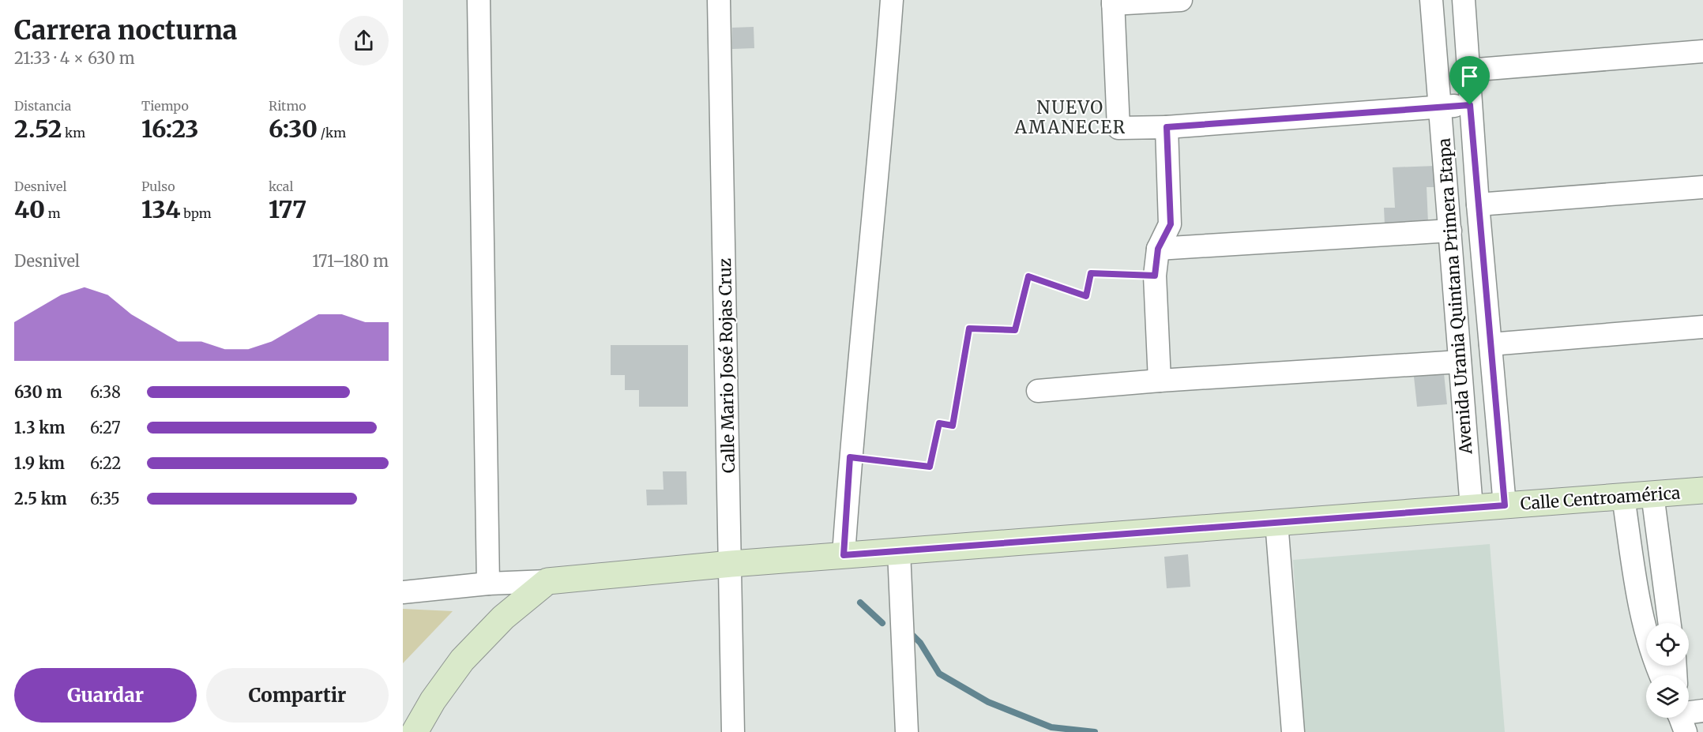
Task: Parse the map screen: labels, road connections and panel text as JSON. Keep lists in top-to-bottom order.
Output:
{
  "streets": {
    "main road": ["Calle Centroamérica"],
    "street": ["Avenida Urania Quintana Primera Etapa", "Calle Mario José Rojas Cruz"]
  },
  "crossings": [
    ["Avenida Urania Quintana Primera Etapa", "Calle Centroamérica"],
    ["Calle Mario José Rojas Cruz", "Calle Centroamérica"]
  ],
  "districts": ["NUEVO AMANECER"],
  "page": {
    "heading": ["Carrera nocturna", "21:33 · 4 × 630 m"],
    "stats": [
      ["Distancia", "2.52 km"],
      ["Tiempo", "16:23"],
      ["Ritmo", "6:30 /km"],
      ["Desnivel", "40 m"],
      ["Pulso", "134 bpm"],
      ["kcal", "177"]
    ],
    "chart": ["Desnivel", "171–180 m"],
    "list": [
      {
        "name": "630 m",
        "note": "6:38"
      },
      {
        "name": "1.3 km",
        "note": "6:27"
      },
      {
        "name": "1.9 km",
        "note": "6:22"
      },
      {
        "name": "2.5 km",
        "note": "6:35"
      }
    ],
    "buttons": ["Guardar", "Compartir"]
  }
}
